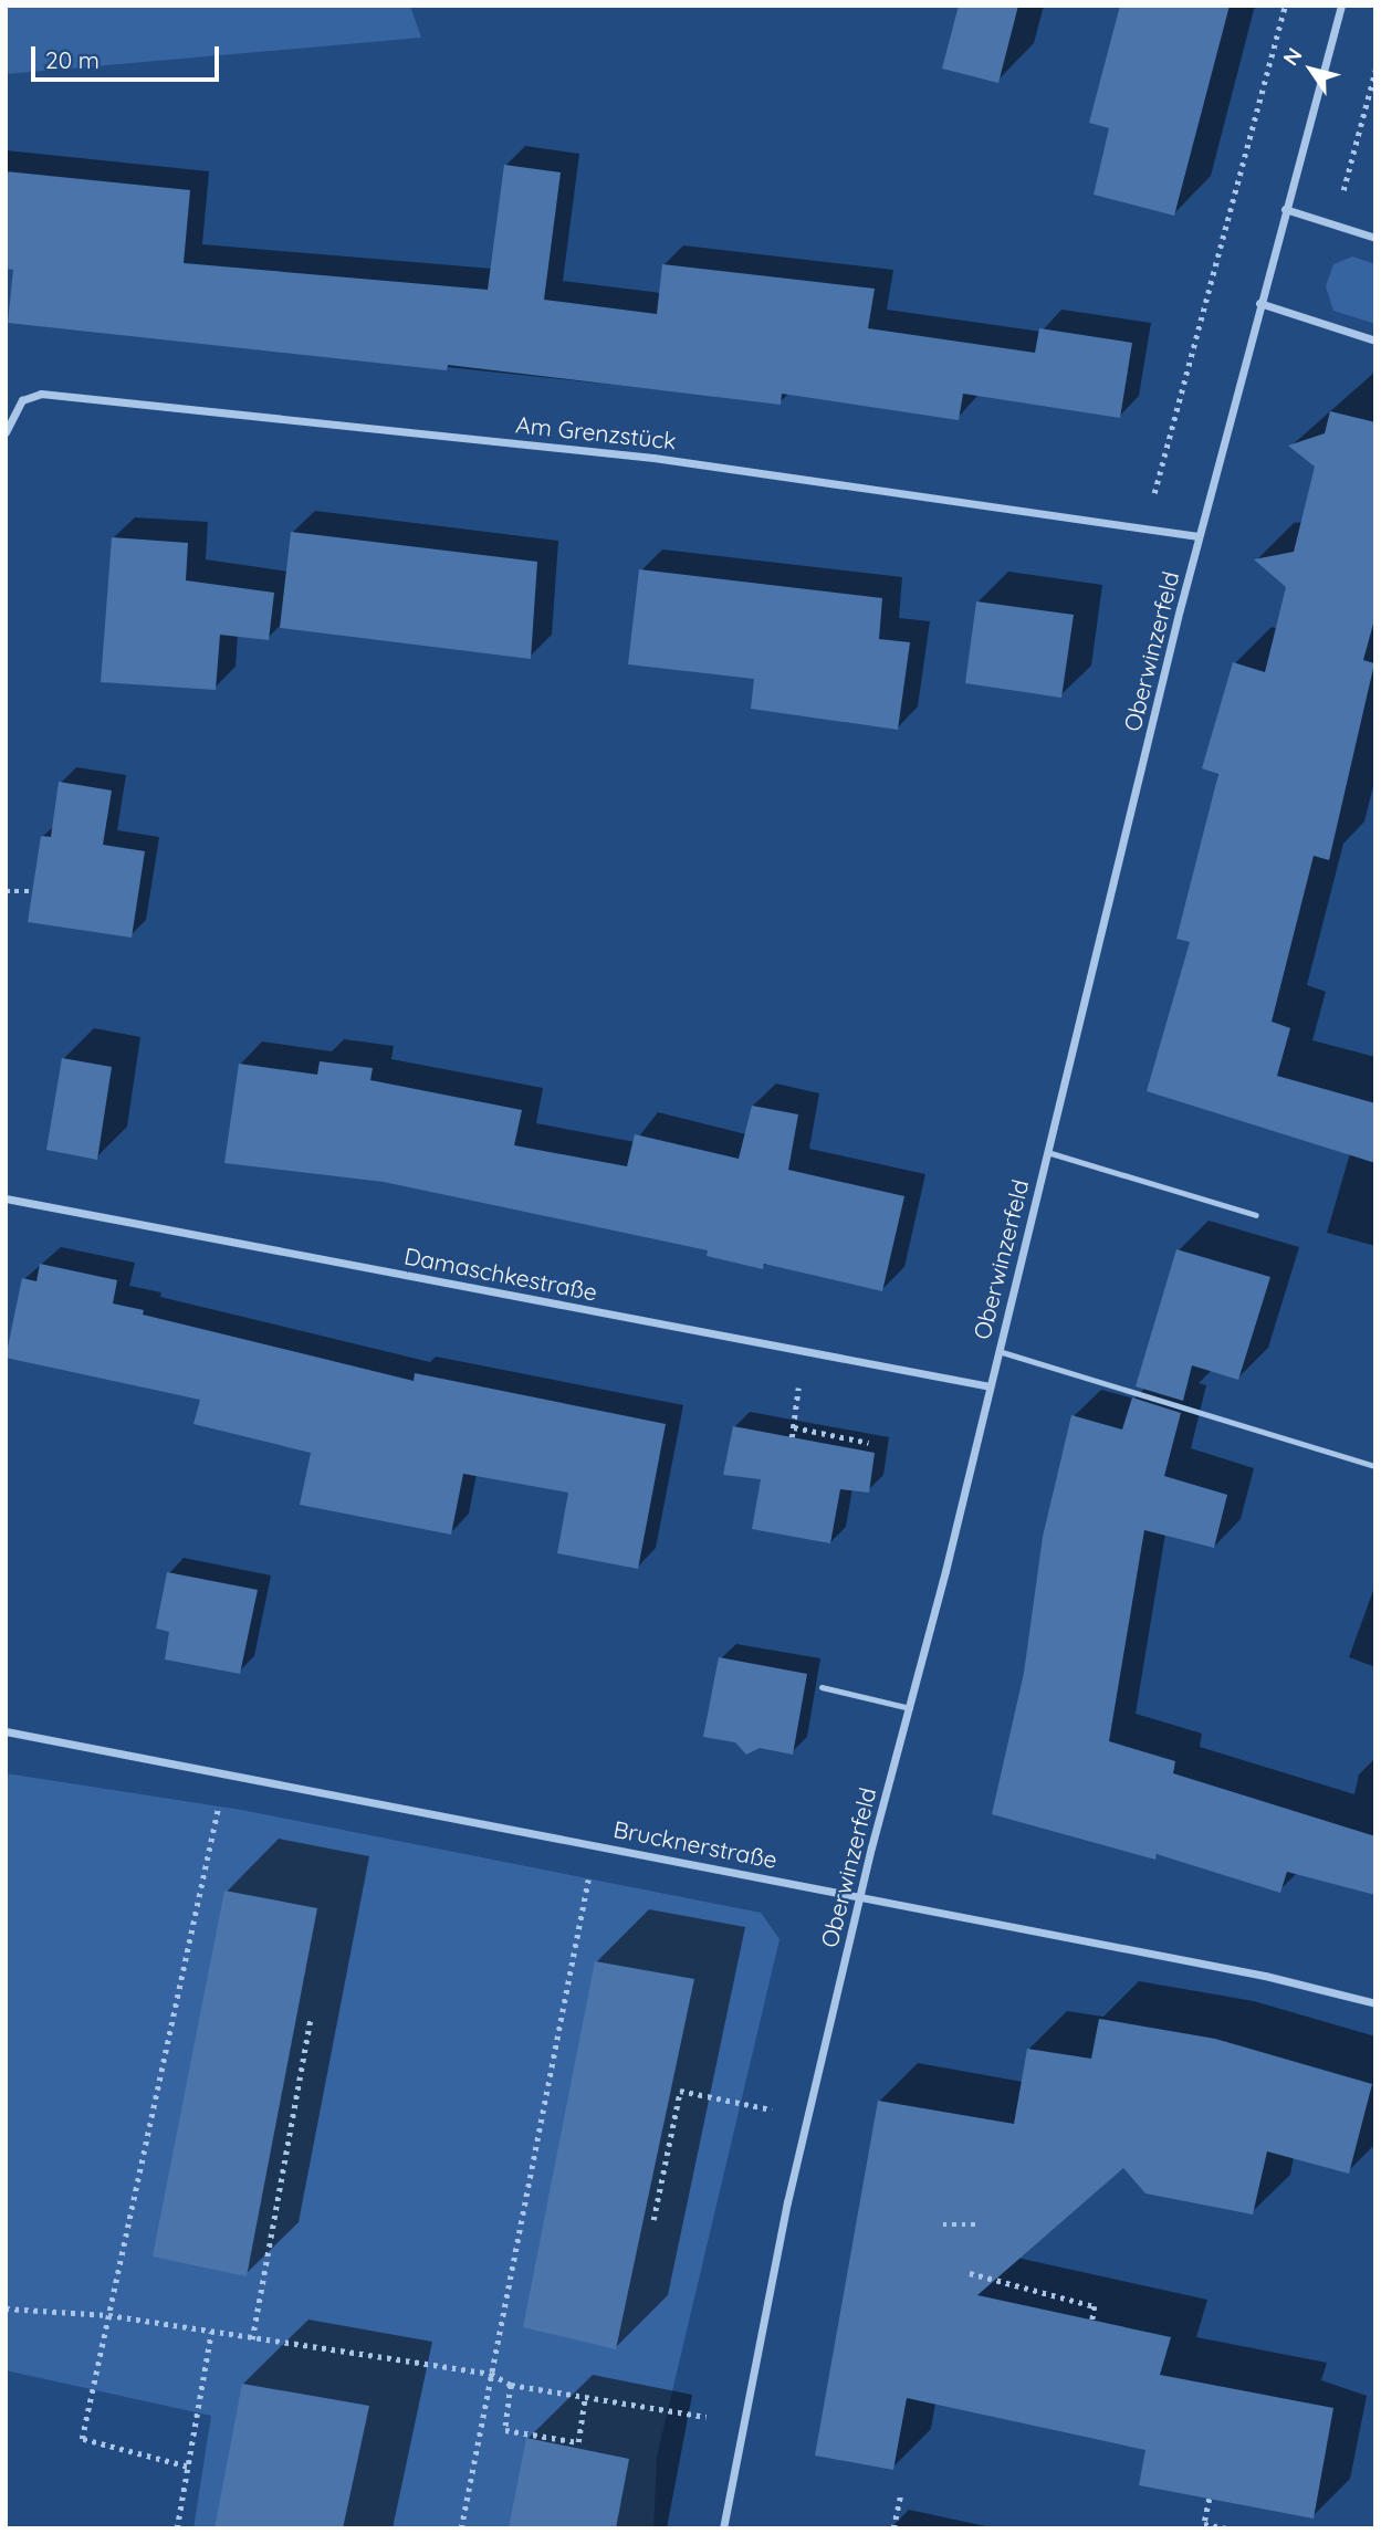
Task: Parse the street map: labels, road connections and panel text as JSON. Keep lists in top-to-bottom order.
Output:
{
  "streets": {
    "street": [
      "Am Grenzstück",
      "Oberwinzerfeld",
      "Damaschkestraße",
      "Brucknerstraße"
    ]
  },
  "crossings": [
    ["Am Grenzstück", "Oberwinzerfeld"],
    ["Oberwinzerfeld", "Damaschkestraße"],
    ["Oberwinzerfeld", "Brucknerstraße"]
  ],
  "scale_bar": "20 m",
  "north": "top left"
}
